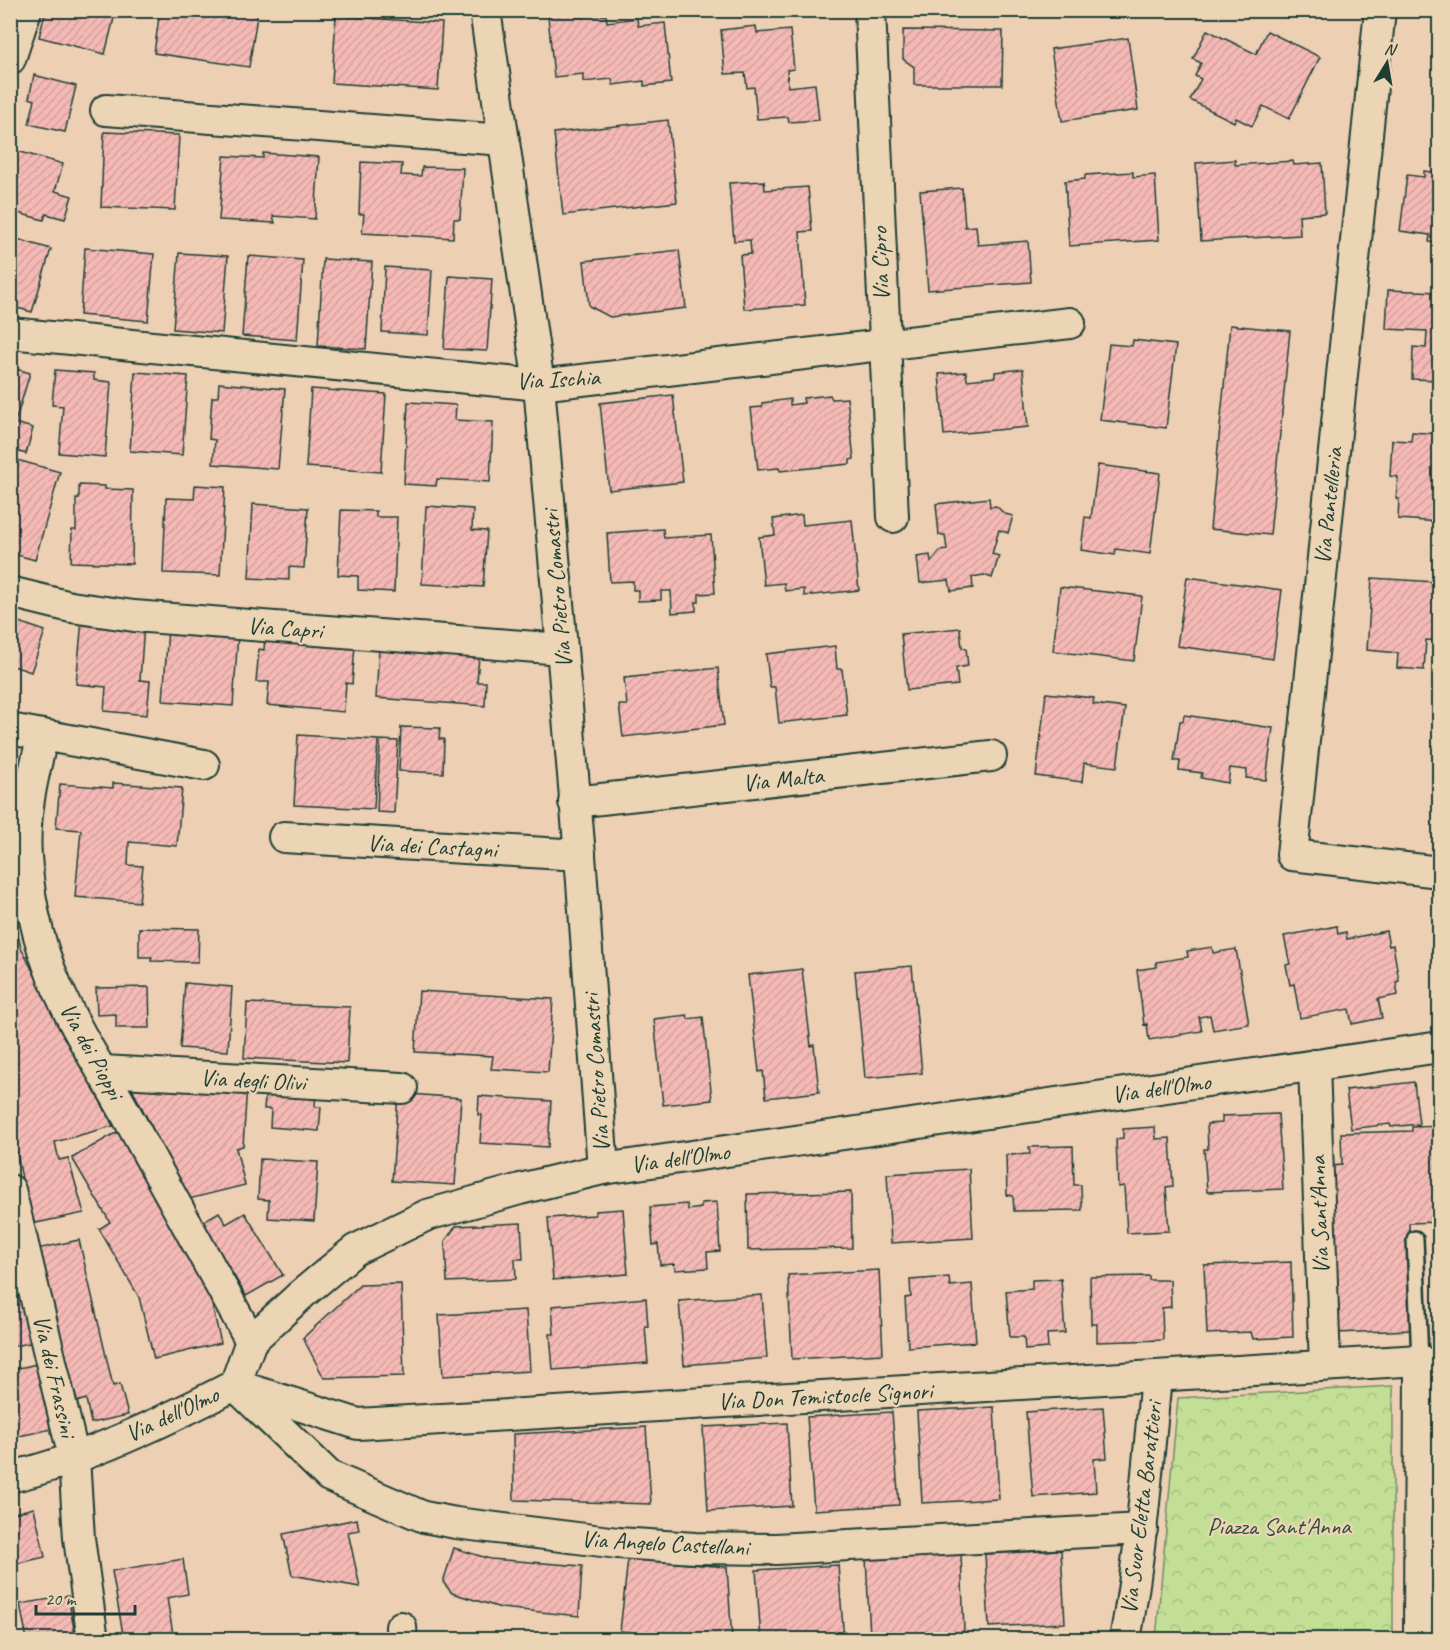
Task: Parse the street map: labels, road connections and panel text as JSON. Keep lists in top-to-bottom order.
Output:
{
  "streets": {
    "street": [
      "Via Cipro",
      "Via Ischia",
      "Via Pantelleria",
      "Via Pietro Comastri",
      "Via Capri",
      "Via Malta",
      "Via dei Castagni",
      "Via dei Pioppi",
      "Via degli Olivi",
      "Via dell'Olmo",
      "Via Sant'Anna",
      "Via dei Frassini",
      "Via Don Temistocle Signori",
      "Via Suor Eletta Barattieri",
      "Via Angelo Castellani"
    ]
  },
  "crossings": [
    ["Via Cipro", "Via Ischia"],
    ["Via Ischia", "Via Pietro Comastri"],
    ["Via Pietro Comastri", "Via Capri"],
    ["Via Pietro Comastri", "Via Malta"],
    ["Via Pietro Comastri", "Via dei Castagni"],
    ["Via Pietro Comastri", "Via dell'Olmo"],
    ["Via dei Pioppi", "Via degli Olivi"],
    ["Via dei Pioppi", "Via dell'Olmo"],
    ["Via dell'Olmo", "Via Sant'Anna"],
    ["Via dell'Olmo", "Via dei Frassini"],
    ["Via dell'Olmo", "Via Don Temistocle Signori"],
    ["Via dell'Olmo", "Via Angelo Castellani"],
    ["Via Sant'Anna", "Via Don Temistocle Signori"],
    ["Via Don Temistocle Signori", "Via Suor Eletta Barattieri"],
    ["Via Don Temistocle Signori", "Via Angelo Castellani"],
    ["Via Suor Eletta Barattieri", "Via Angelo Castellani"]
  ],
  "parks": ["Piazza Sant'Anna"],
  "scale_bar": "20 m",
  "north": "top"
}
